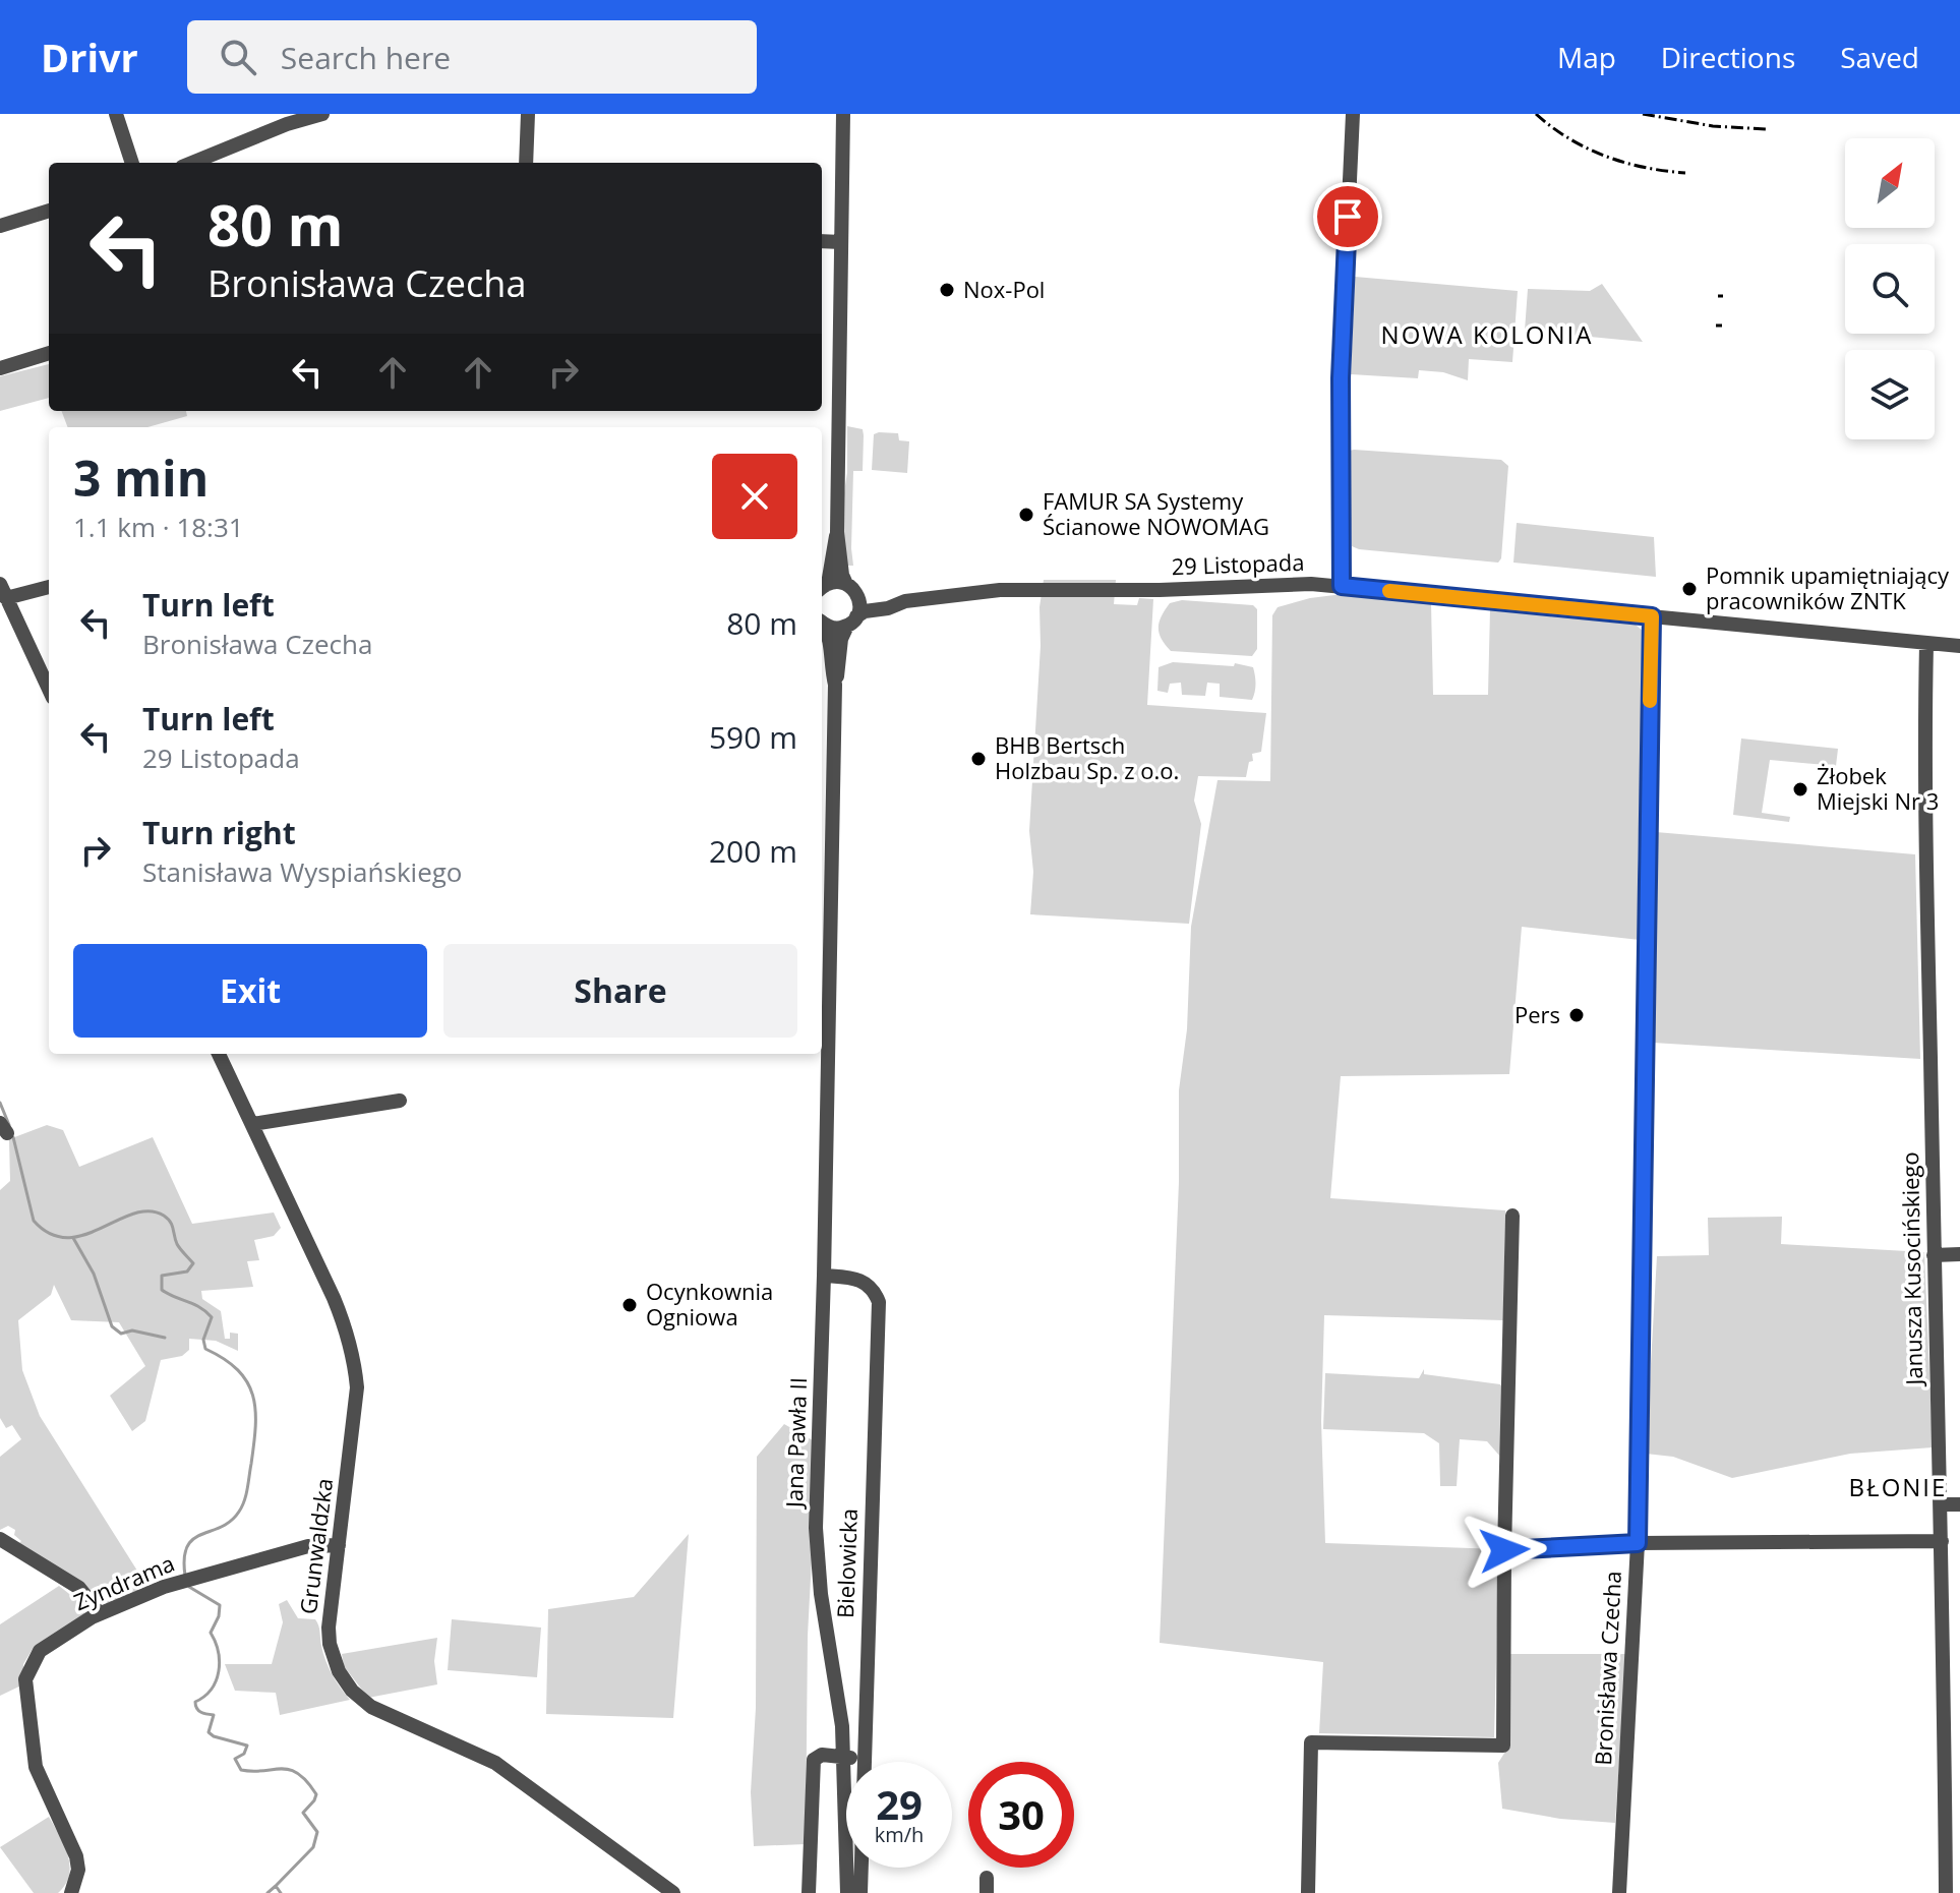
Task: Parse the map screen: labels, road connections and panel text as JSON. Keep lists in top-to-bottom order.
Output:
{
  "streets": {
    "street": [
      "29 Listopada",
      "Janusza Kusocińskiego",
      "Jana Pawła II",
      "Grunwaldzka",
      "Bielowicka",
      "Zyndrama",
      "Bronisława Czecha"
    ]
  },
  "crossings": [
    ["29 Listopada", "Janusza Kusocińskiego"],
    ["29 Listopada", "Jana Pawła II"],
    ["29 Listopada", "Bronisława Czecha"],
    ["Jana Pawła II", "Bielowicka"],
    ["Grunwaldzka", "Zyndrama"]
  ],
  "districts": ["NOWA KOLONIA", "BŁONIE"],
  "places": [
    "Nox-Pol",
    "FAMUR SA Systemy Ścianowe NOWOMAG",
    "Pomnik upamiętniający pracowników ZNTK",
    "BHB Bertsch Holzbau Sp. z o.o.",
    "Żłobek Miejski Nr 3",
    "Pers",
    "Ocynkownia Ogniowa"
  ],
  "north": "top right",
  "page": {
    "header": "Drivr",
    "search": "Search here",
    "nav": ["Map", "Directions", "Saved"],
    "turn": ["80 m", "Bronisława Czecha"],
    "heading": ["3 min", "1.1 km · 18:31"],
    "list": [
      {
        "name": "Turn left",
        "note": "Bronisława Czecha",
        "value": "80 m"
      },
      {
        "name": "Turn left",
        "note": "29 Listopada",
        "value": "590 m"
      },
      {
        "name": "Turn right",
        "note": "Stanisława Wyspiańskiego",
        "value": "200 m"
      }
    ],
    "buttons": ["Exit", "Share"],
    "speed": "29 km/h",
    "limit": "30"
  }
}
